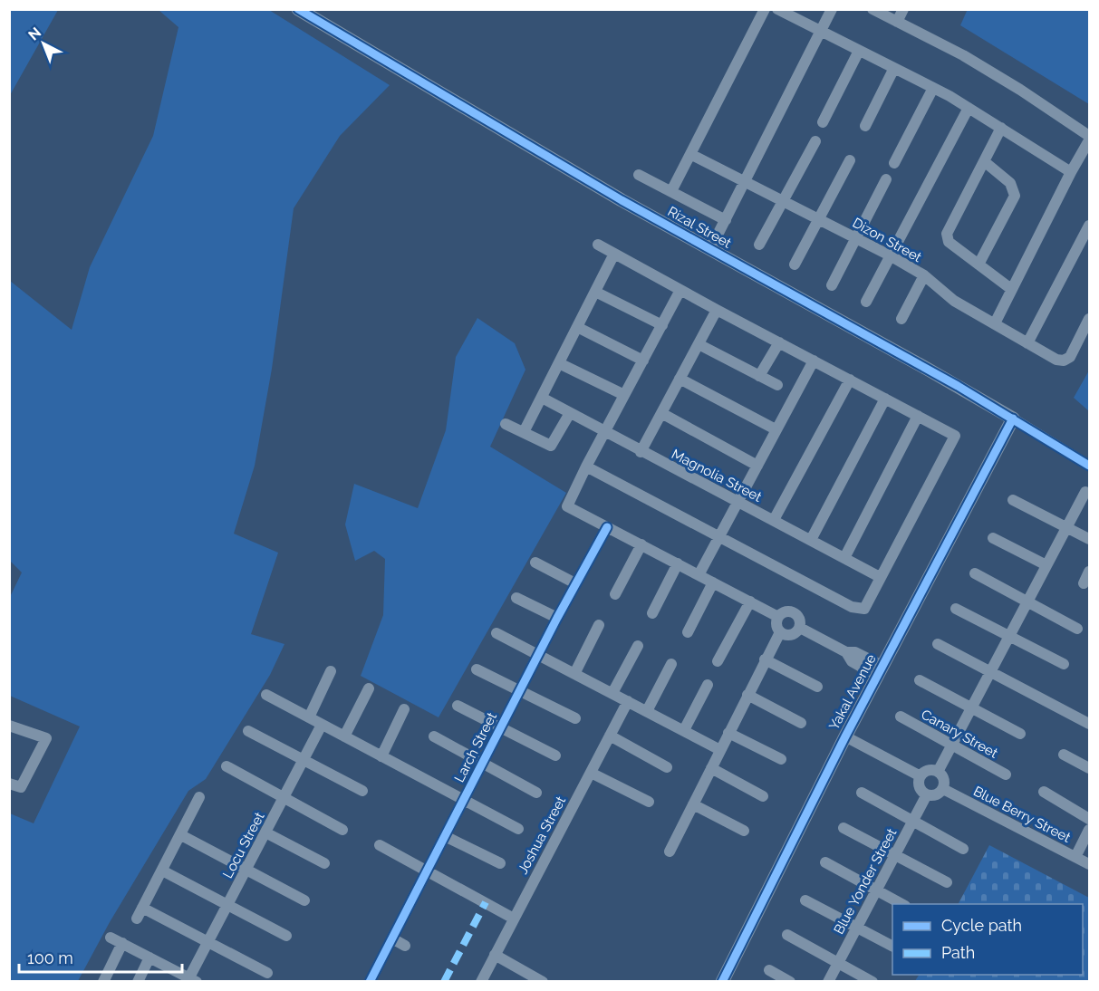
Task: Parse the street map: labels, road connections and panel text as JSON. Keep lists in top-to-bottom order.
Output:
{
  "streets": {
    "street": [
      "Rizal Street",
      "Dizon Street",
      "Magnolia Street",
      "Yakal Avenue",
      "Canary Street",
      "Larch Street",
      "Blue Berry Street",
      "Joshua Street",
      "Locu Street",
      "Blue Yonder Street"
    ]
  },
  "crossings": [
    ["Rizal Street", "Yakal Avenue"],
    ["Blue Berry Street", "Blue Yonder Street"]
  ],
  "legend": ["Cycle path", "Path"],
  "scale_bar": "100 m",
  "north": "top left"
}
